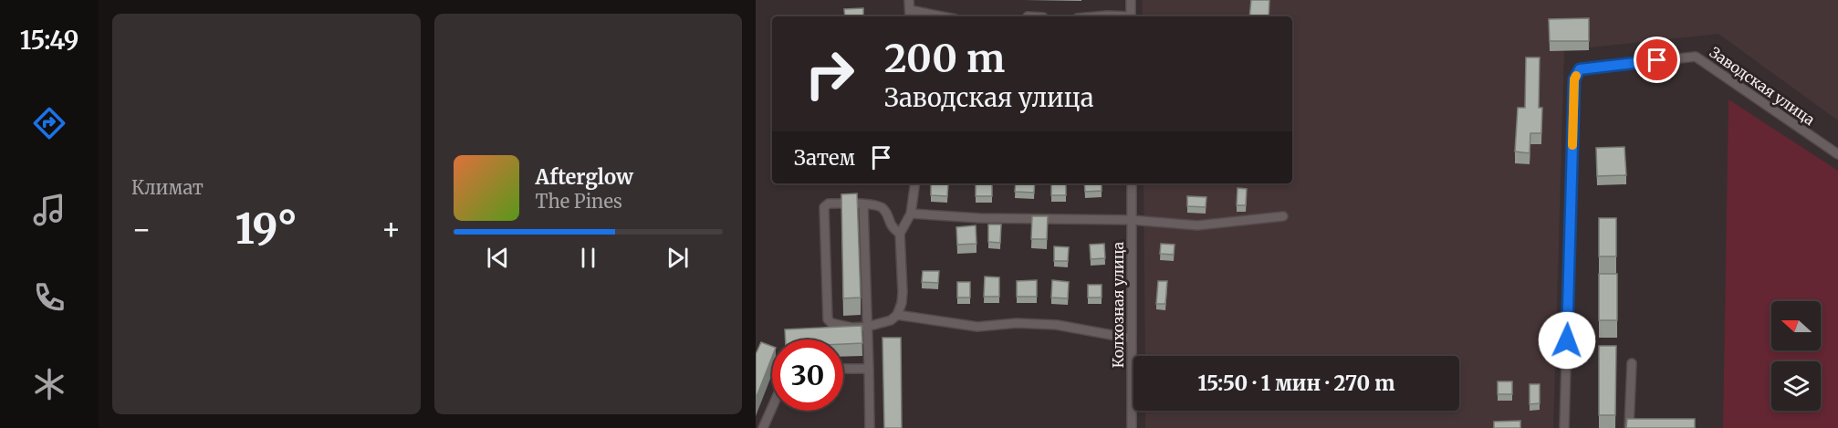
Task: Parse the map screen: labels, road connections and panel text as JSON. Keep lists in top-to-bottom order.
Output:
{
  "streets": {
    "street": ["Заводская улица", "Колхозная улица"]
  },
  "north": "left",
  "page": {
    "tabs": "15:49",
    "tile": "Климат",
    "turn": ["200 m", "Заводская улица"],
    "then": "Затем",
    "song": ["Afterglow", "The Pines"],
    "heat": ["−", "19°", "+"],
    "limit": "30",
    "trip": "15:50 · 1 мин · 270 m"
  }
}
